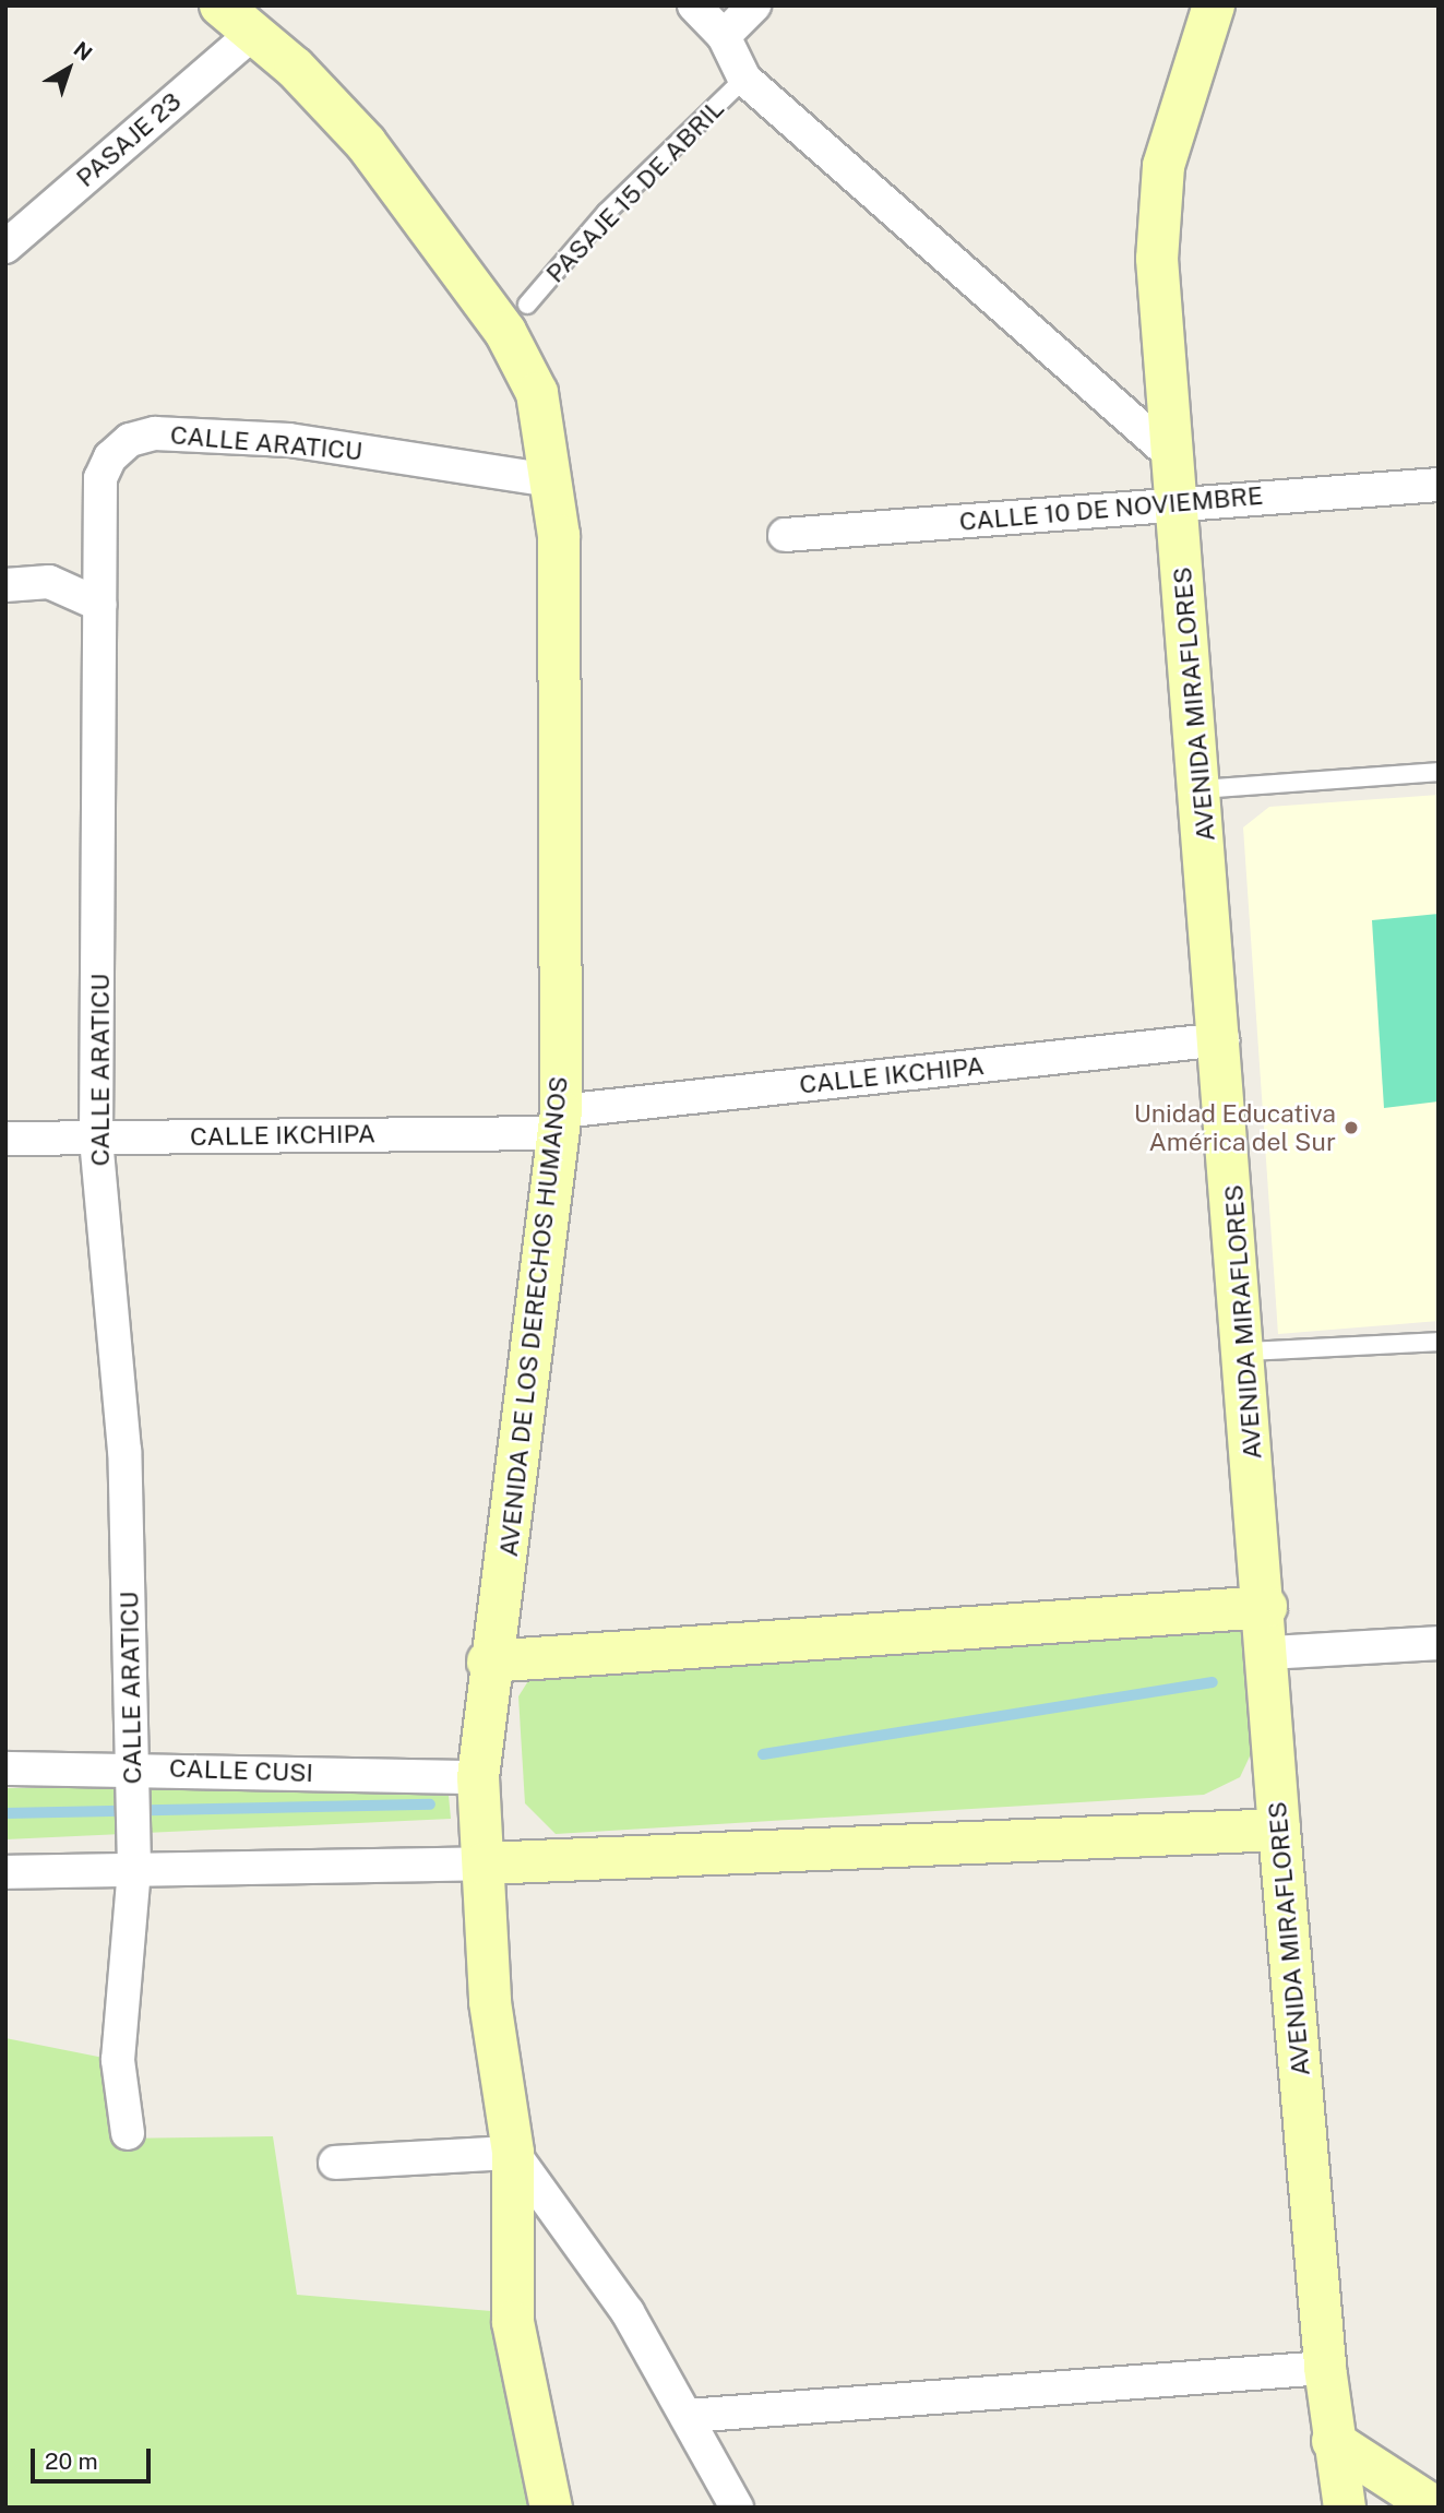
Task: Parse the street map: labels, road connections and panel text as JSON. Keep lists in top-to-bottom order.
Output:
{
  "streets": {
    "street": [
      "PASAJE 23",
      "CALLE ARATICU",
      "CALLE 10 DE NOVIEMBRE",
      "AVENIDA MIRAFLORES",
      "CALLE IKCHIPA",
      "AVENIDA DE LOS DERECHOS HUMANOS",
      "CALLE CUSI"
    ],
    "lane": ["PASAJE 15 DE ABRIL"]
  },
  "crossings": [
    ["PASAJE 23", "AVENIDA DE LOS DERECHOS HUMANOS"],
    ["CALLE ARATICU", "CALLE IKCHIPA"],
    ["CALLE ARATICU", "AVENIDA DE LOS DERECHOS HUMANOS"],
    ["CALLE ARATICU", "CALLE CUSI"],
    ["CALLE 10 DE NOVIEMBRE", "AVENIDA MIRAFLORES"],
    ["AVENIDA MIRAFLORES", "CALLE IKCHIPA"],
    ["CALLE IKCHIPA", "AVENIDA DE LOS DERECHOS HUMANOS"],
    ["AVENIDA DE LOS DERECHOS HUMANOS", "CALLE CUSI"]
  ],
  "places": ["Unidad Educativa América del Sur"],
  "scale_bar": "20 m",
  "north": "top right"
}
